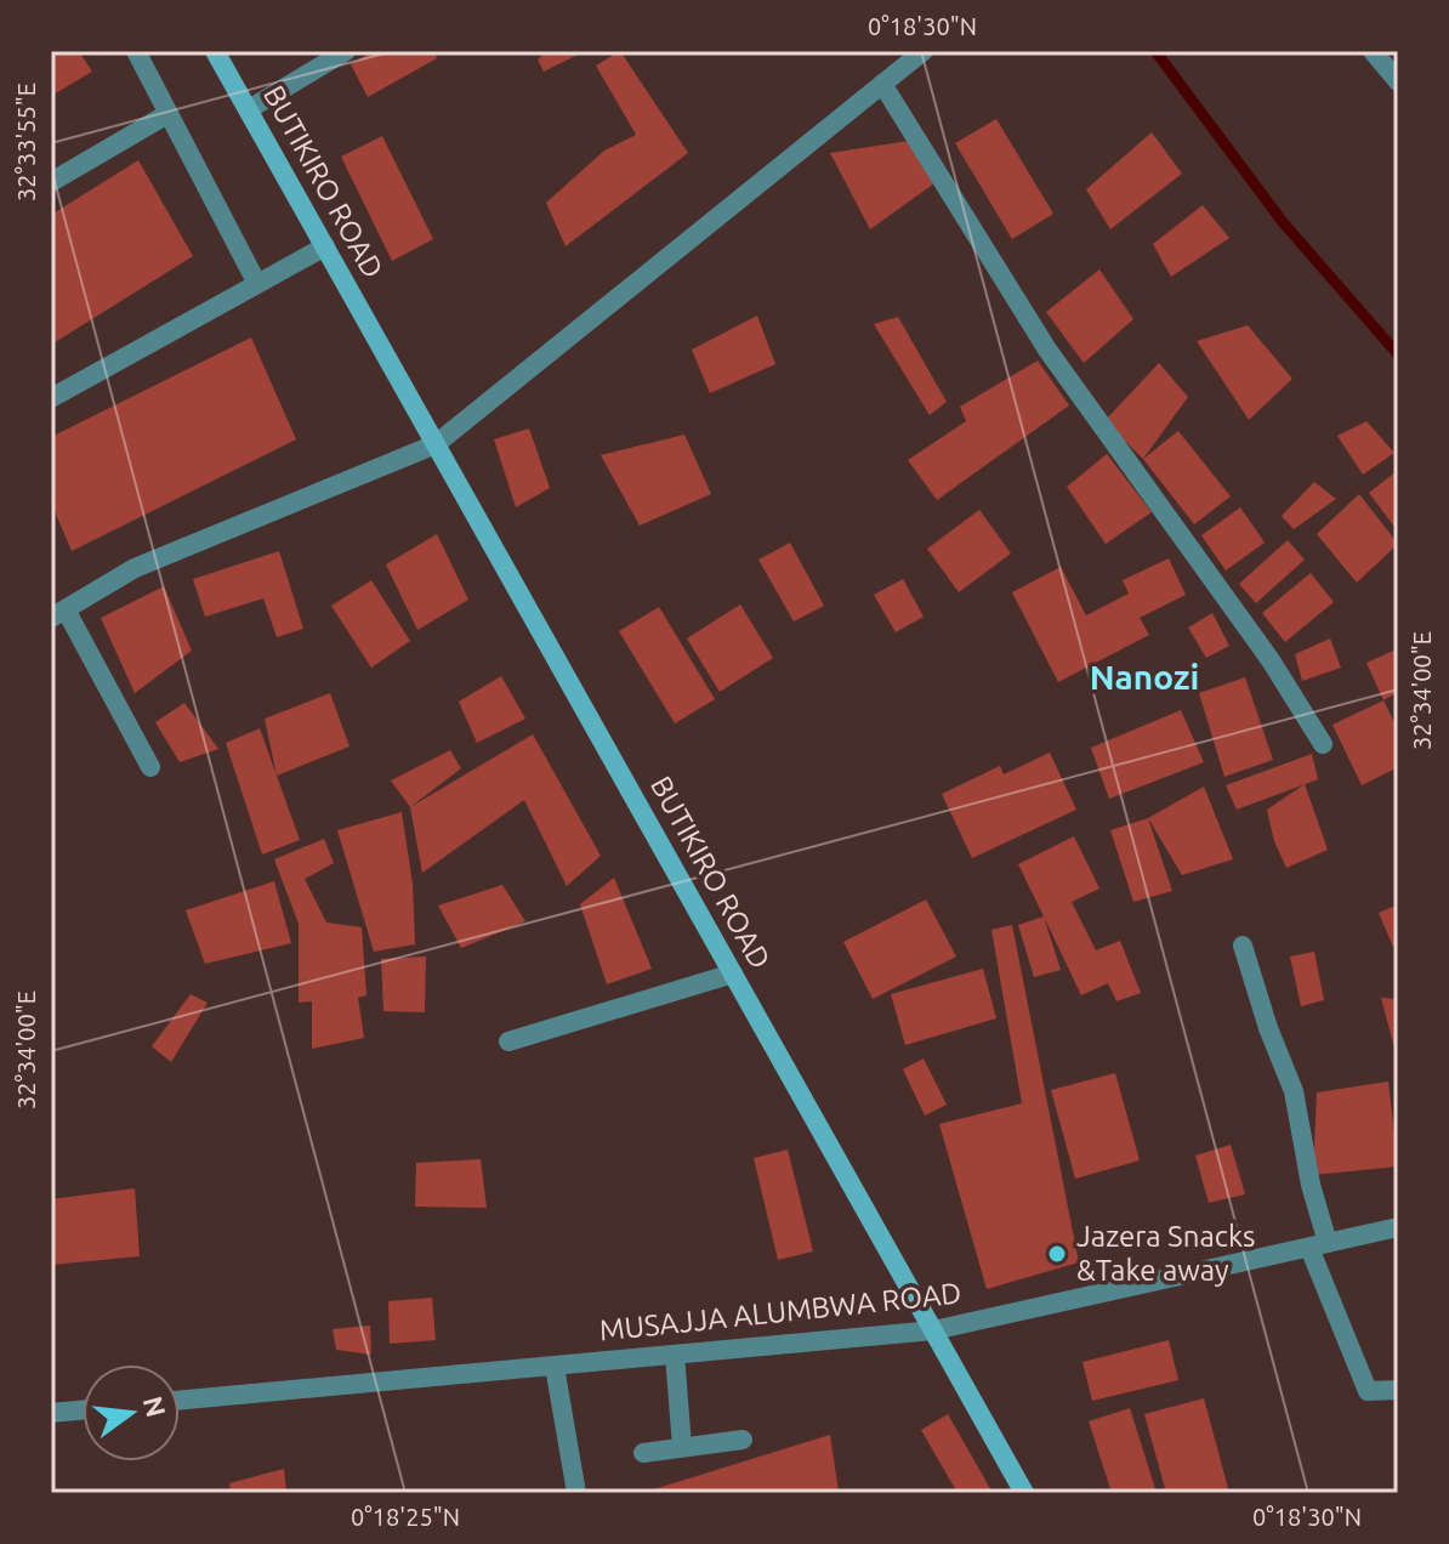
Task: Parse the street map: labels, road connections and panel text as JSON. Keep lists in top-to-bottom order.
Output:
{
  "streets": {
    "main road": ["BUTIKIRO ROAD"],
    "street": ["MUSAJJA ALUMBWA ROAD"]
  },
  "crossings": [
    ["BUTIKIRO ROAD", "MUSAJJA ALUMBWA ROAD"]
  ],
  "districts": ["Nanozi"],
  "places": ["Jazera Snacks &Take away"],
  "north": "right",
  "coordinates": [
    "0°18'30\"N",
    "32°33'55\"E",
    "32°34'00\"E",
    "0°18'25\"N"
  ]
}
